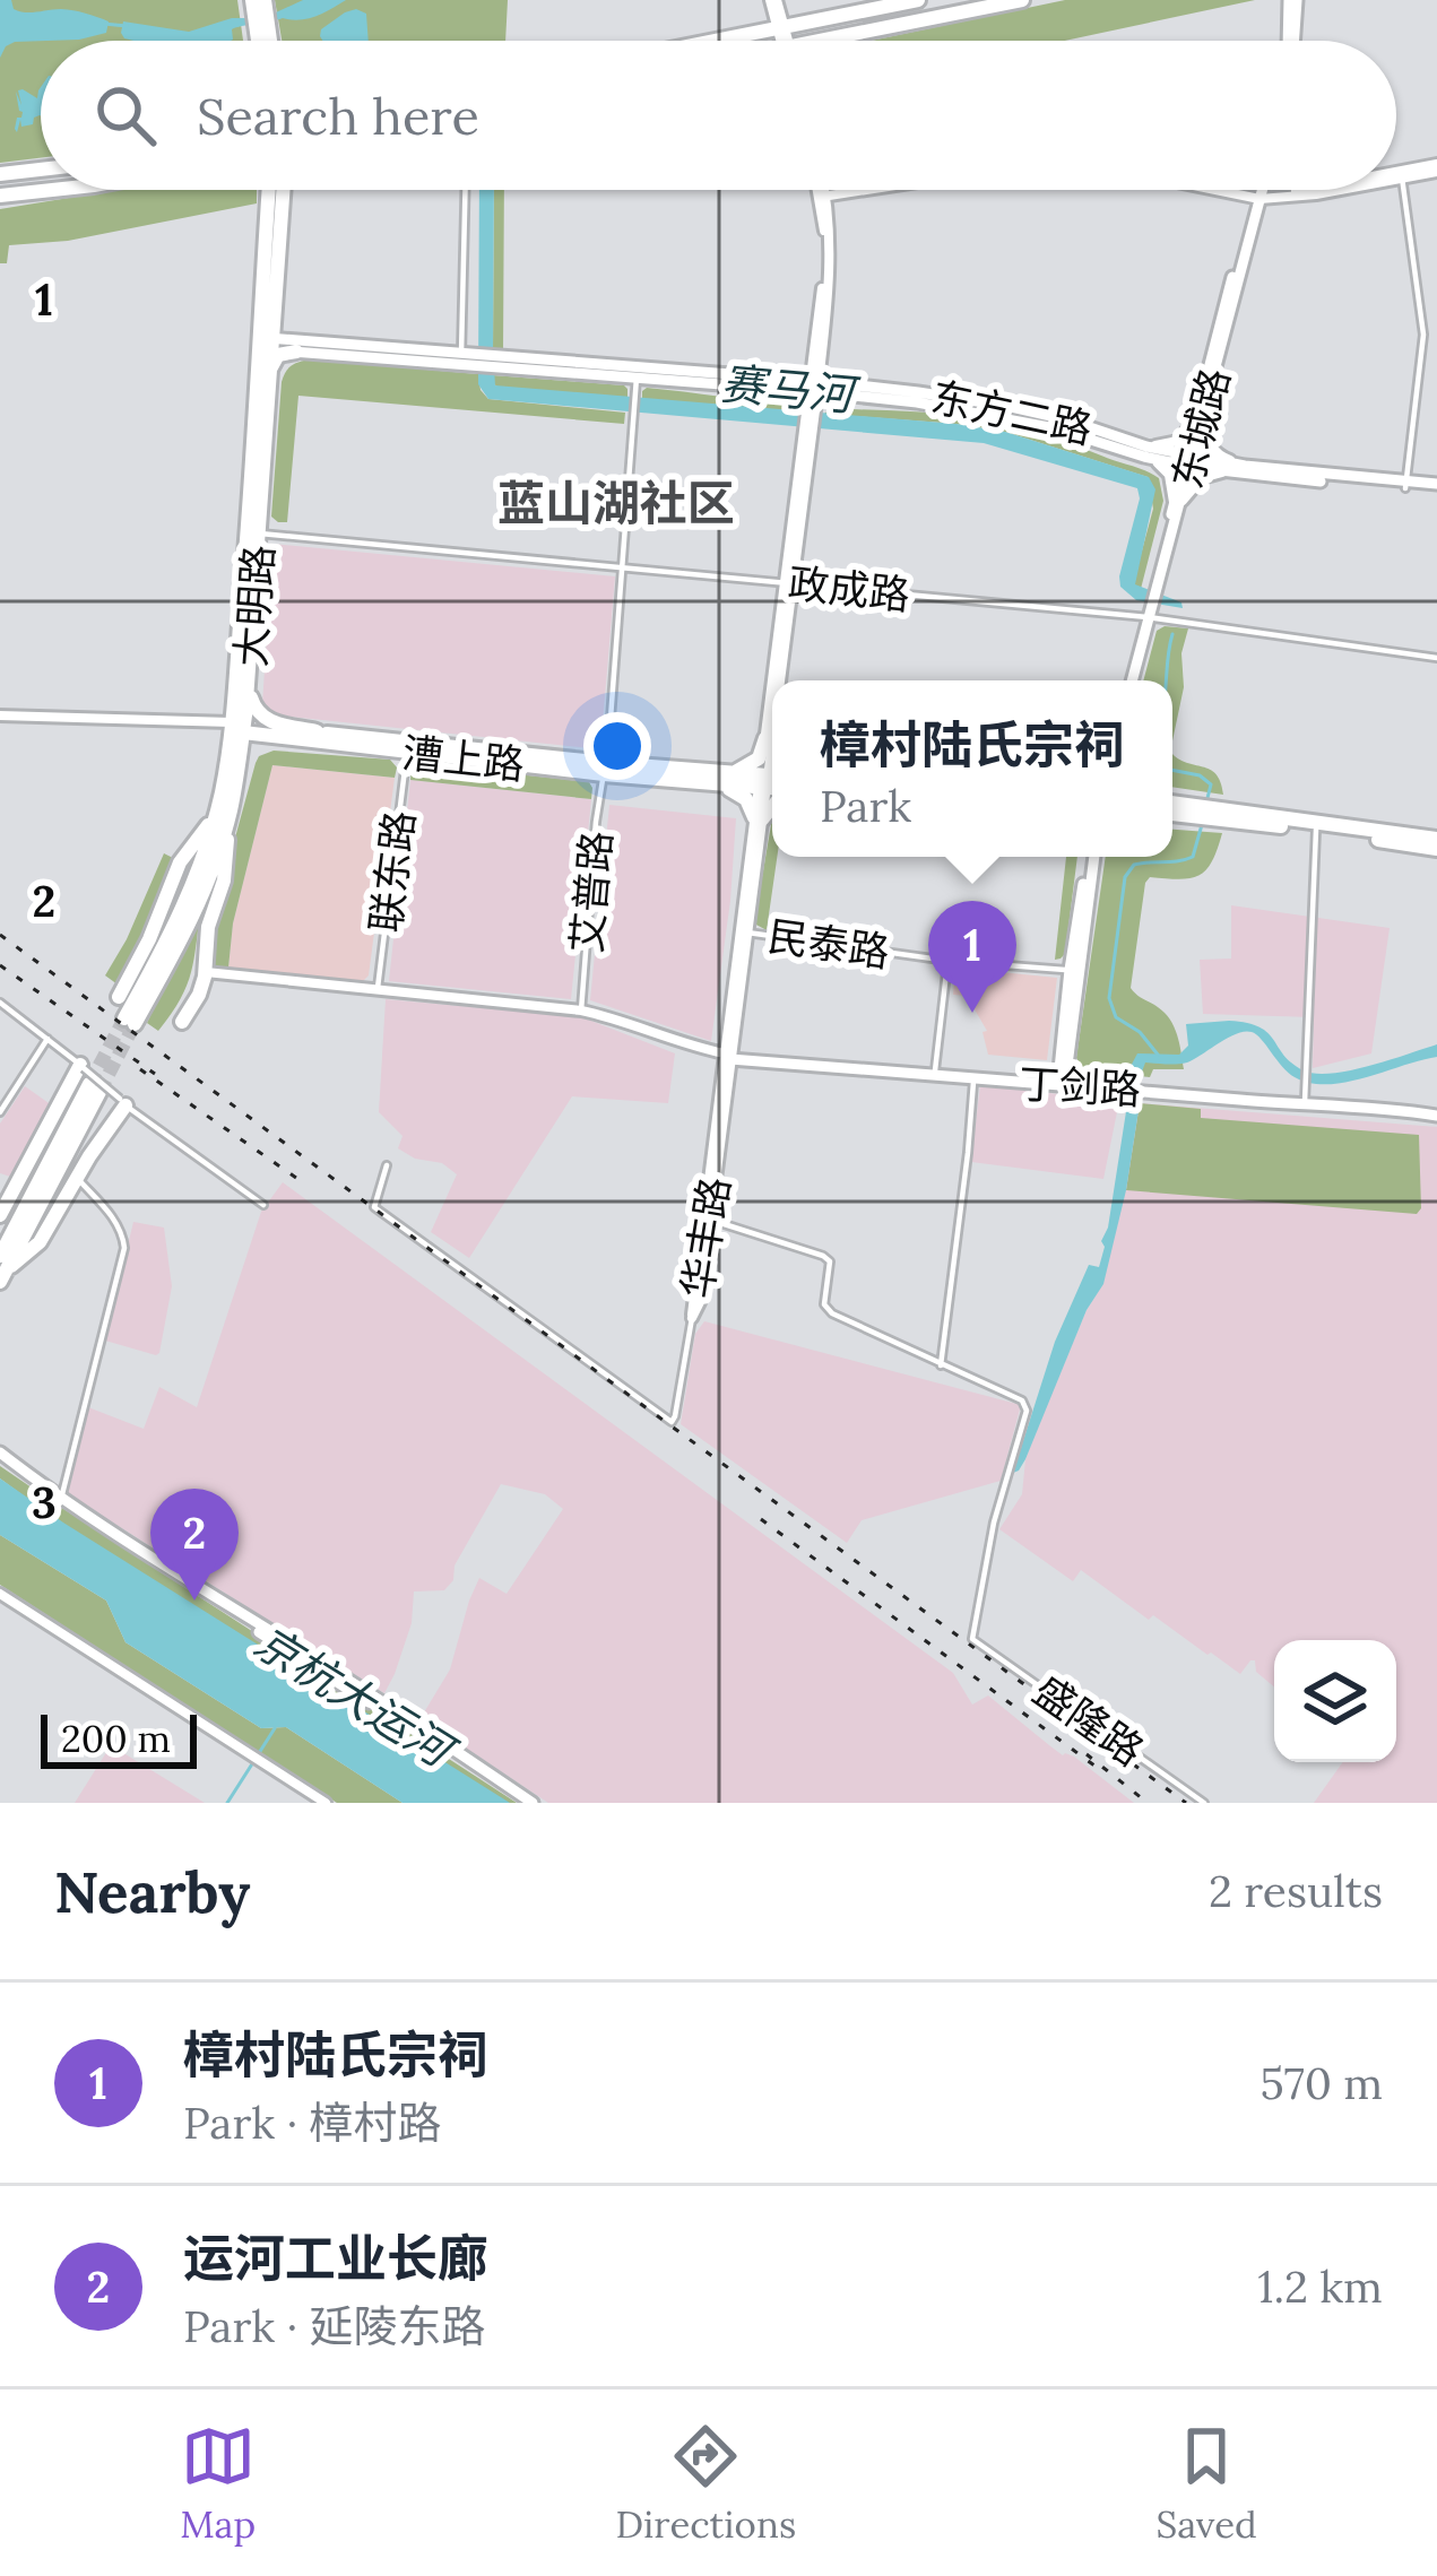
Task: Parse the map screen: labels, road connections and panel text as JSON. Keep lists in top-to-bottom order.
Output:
{
  "streets": {
    "main road": [
      "东方二路",
      "东城路",
      "大明路",
      "漕上路",
      "丁剑路"
    ],
    "street": [
      "政成路",
      "联东路",
      "艾普路",
      "民泰路",
      "华丰路",
      "盛隆路"
    ]
  },
  "crossings": [
    ["东方二路", "东城路"],
    ["东方二路", "大明路"],
    ["东方二路", "艾普路"],
    ["东方二路", "华丰路"],
    ["东城路", "政成路"],
    ["政成路", "大明路"],
    ["政成路", "艾普路"],
    ["政成路", "华丰路"],
    ["大明路", "漕上路"],
    ["漕上路", "联东路"],
    ["漕上路", "艾普路"],
    ["联东路", "丁剑路"],
    ["艾普路", "丁剑路"],
    ["民泰路", "华丰路"],
    ["丁剑路", "华丰路"]
  ],
  "districts": ["蓝山湖社区"],
  "water": ["赛马河", "京杭大运河"],
  "scale_bar": "200 m",
  "page": {
    "search": "Search here",
    "popup": ["樟村陆氏宗祠", "Park"],
    "pins": ["1", "2"],
    "scale": "200 m",
    "heading": ["Nearby", "2 results"],
    "list": [
      {
        "mark": "1",
        "name": "樟村陆氏宗祠",
        "note": "Park · 樟村路",
        "value": "570 m"
      },
      {
        "mark": "2",
        "name": "运河工业长廊",
        "note": "Park · 延陵东路",
        "value": "1.2 km"
      }
    ],
    "nav": ["Map", "Directions", "Saved"]
  },
  "grid": {
    "rows": ["1", "2", "3"]
  }
}
